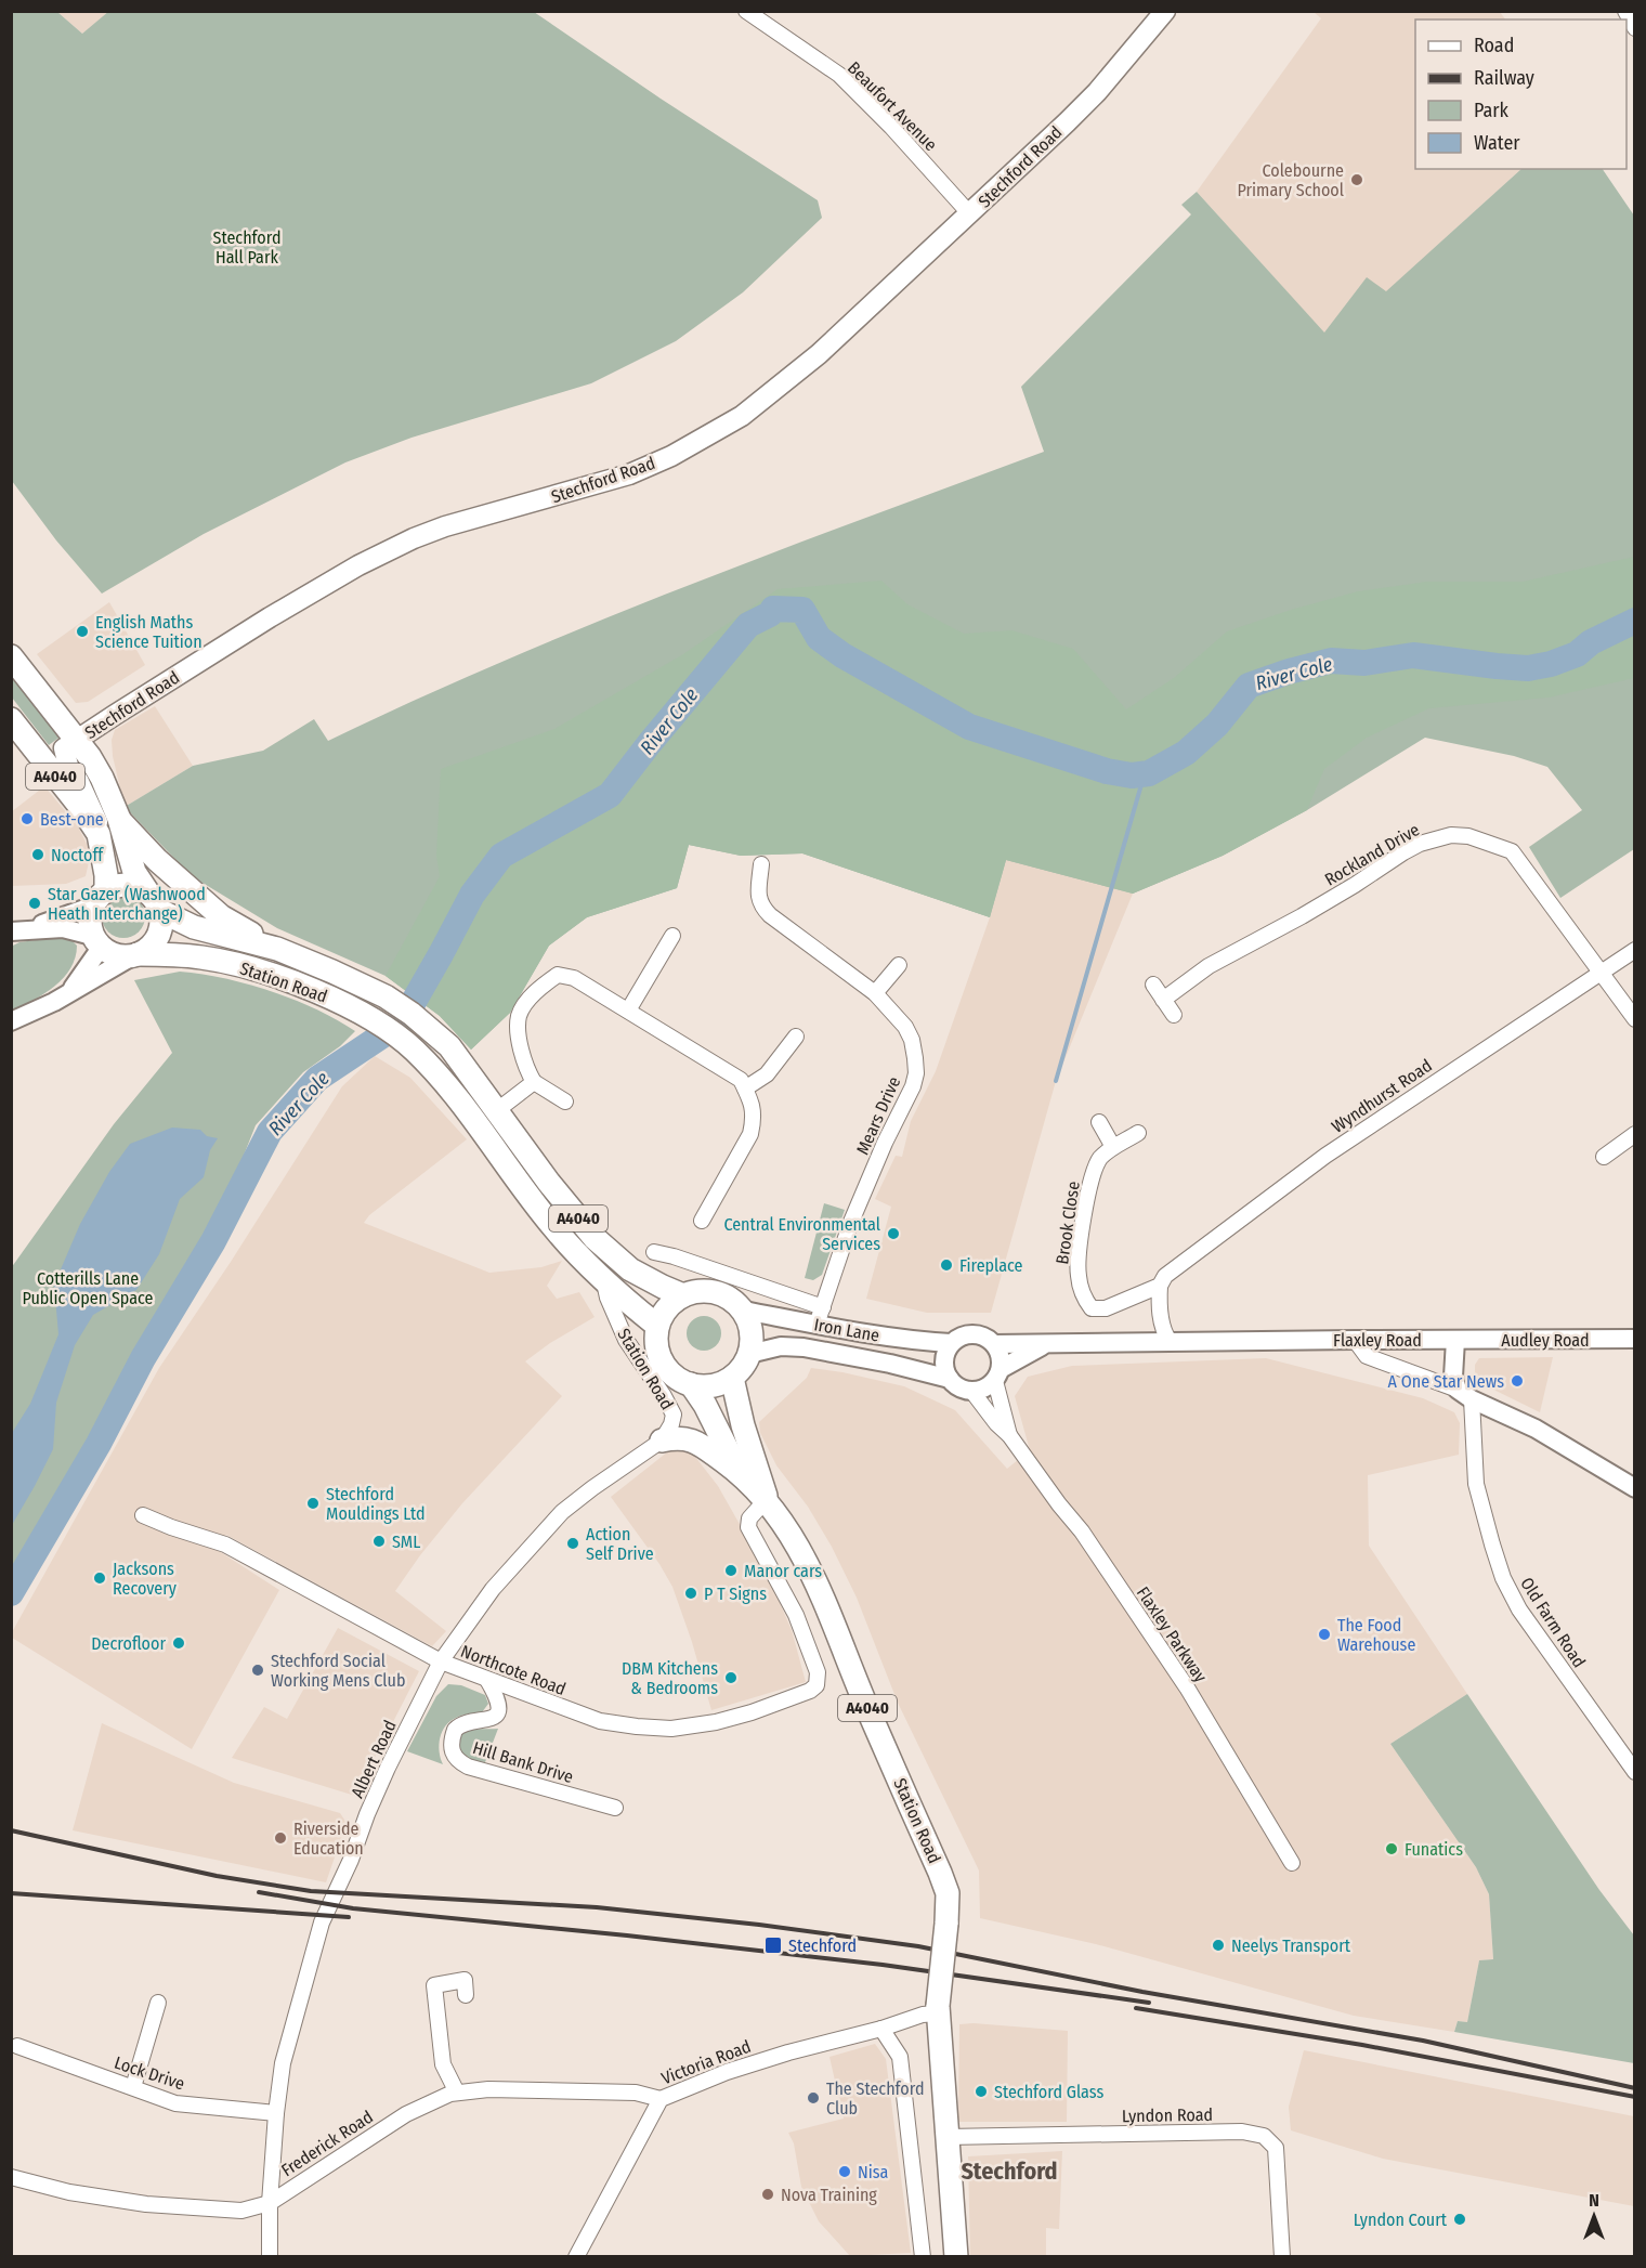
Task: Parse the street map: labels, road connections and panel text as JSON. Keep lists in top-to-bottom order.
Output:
{
  "streets": {
    "main road": ["Stechford Road", "A4040", "Station Road"],
    "street": [
      "Beaufort Avenue",
      "Rockland Drive",
      "Wyndhurst Road",
      "Mears Drive",
      "Brook Close",
      "Iron Lane",
      "Flaxley Road",
      "Audley Road",
      "Old Farm Road",
      "Flaxley Parkway",
      "Northcote Road",
      "Albert Road",
      "Hill Bank Drive",
      "Victoria Road",
      "Lock Drive",
      "Lyndon Road",
      "Frederick Road"
    ]
  },
  "crossings": [
    ["Beaufort Avenue", "Stechford Road"],
    ["Stechford Road", "A4040"],
    ["A4040", "Station Road"],
    ["A4040", "Iron Lane"],
    ["A4040", "Northcote Road"],
    ["Rockland Drive", "Wyndhurst Road"],
    ["Station Road", "Northcote Road"],
    ["Station Road", "Albert Road"],
    ["Station Road", "Victoria Road"],
    ["Station Road", "Lyndon Road"],
    ["Wyndhurst Road", "Brook Close"],
    ["Mears Drive", "Iron Lane"],
    ["Iron Lane", "Flaxley Road"],
    ["Iron Lane", "Flaxley Parkway"],
    ["Flaxley Road", "Audley Road"],
    ["Flaxley Road", "Flaxley Parkway"],
    ["Northcote Road", "Albert Road"],
    ["Northcote Road", "Hill Bank Drive"],
    ["Albert Road", "Lock Drive"],
    ["Albert Road", "Frederick Road"],
    ["Victoria Road", "Frederick Road"]
  ],
  "districts": ["Stechford"],
  "water": ["River Cole"],
  "parks": ["Stechford Hall Park", "Cotterills Lane Public Open Space"],
  "places": {
    "other": [
      "Colebourne Primary School",
      "English Maths Science Tuition",
      "Best-one",
      "Noctoff",
      "Star Gazer (Washwood Heath Interchange)",
      "Central Environmental Services",
      "Fireplace",
      "A One Star News",
      "Stechford Mouldings Ltd",
      "SML",
      "Action Self Drive",
      "Manor cars",
      "Jacksons Recovery",
      "P T Signs",
      "The Food Warehouse",
      "Decrofloor",
      "Stechford Social Working Mens Club",
      "DBM Kitchens & Bedrooms",
      "Riverside Education",
      "Funatics",
      "Neelys Transport",
      "Stechford Glass",
      "The Stechford Club",
      "Nisa",
      "Nova Training",
      "Lyndon Court"
    ],
    "transit": ["Stechford"]
  },
  "legend": [
    "Road",
    "Railway",
    "Park",
    "Water"
  ],
  "north": "top"
}
